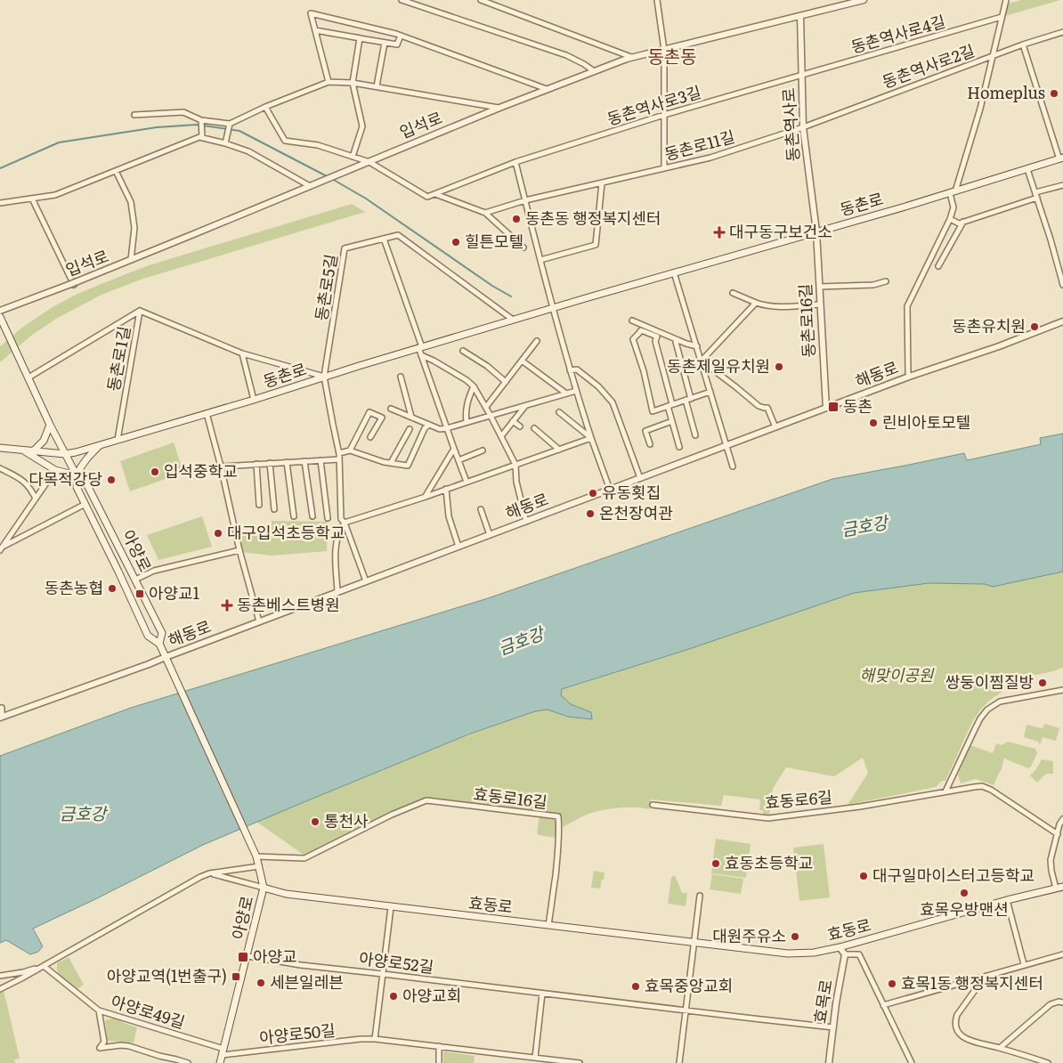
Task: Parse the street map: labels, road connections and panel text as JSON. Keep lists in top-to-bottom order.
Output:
{
  "streets": {
    "main road": ["동촌로", "아양로", "효동로"],
    "street": [
      "동촌역사로4길",
      "동촌역사로2길",
      "동촌역사로3길",
      "동촌역사로",
      "입석로",
      "동촌로11길",
      "동촌로5길",
      "동촌로16길",
      "동촌로1길",
      "해동로",
      "효동로16길",
      "효동로6길",
      "아양로52길",
      "효목로",
      "아양로49길",
      "아양로50길"
    ]
  },
  "crossings": [
    ["동촌역사로4길", "동촌역사로3길"],
    ["동촌역사로4길", "동촌역사로"],
    ["동촌역사로2길", "동촌역사로"],
    ["동촌역사로2길", "동촌로11길"],
    ["동촌역사로3길", "동촌역사로"],
    ["동촌역사로3길", "입석로"],
    ["동촌역사로", "입석로"],
    ["동촌역사로", "동촌로11길"],
    ["동촌역사로", "동촌로"],
    ["동촌역사로", "동촌로16길"],
    ["동촌로", "동촌로5길"],
    ["동촌로", "동촌로16길"],
    ["동촌로", "동촌로1길"],
    ["동촌로", "아양로"],
    ["동촌로5길", "동촌로1길"],
    ["동촌로16길", "해동로"],
    ["해동로", "아양로"],
    ["아양로", "효동로16길"],
    ["아양로", "효동로"],
    ["아양로", "아양로52길"],
    ["아양로", "아양로49길"],
    ["아양로", "아양로50길"],
    ["효동로16길", "효동로"],
    ["효동로", "효목로"],
    ["아양로52길", "효목로"],
    ["아양로49길", "아양로50길"]
  ],
  "districts": ["동촌동"],
  "water": ["금호강"],
  "parks": ["해맞이공원"],
  "places": {
    "other": [
      "Homeplus",
      "동촌동 행정복지센터",
      "힐튼모텔",
      "동촌유치원",
      "동촌제일유치원",
      "린비아토모텔",
      "입석중학교",
      "다목적강당",
      "유동횟집",
      "온천장여관",
      "대구입석초등학교",
      "동촌농협",
      "쌍둥이찜질방",
      "통천사",
      "효동초등학교",
      "대구일마이스터고등학교",
      "효목우방맨션",
      "대원주유소",
      "세븐일레븐",
      "효목1동 행정복지센터",
      "효목중앙교회",
      "아양교회"
    ],
    "health": ["대구동구보건소", "동촌베스트병원"],
    "transit": [
      "동촌",
      "아양교1",
      "아양교",
      "아양교역(1번출구)"
    ]
  }
}
